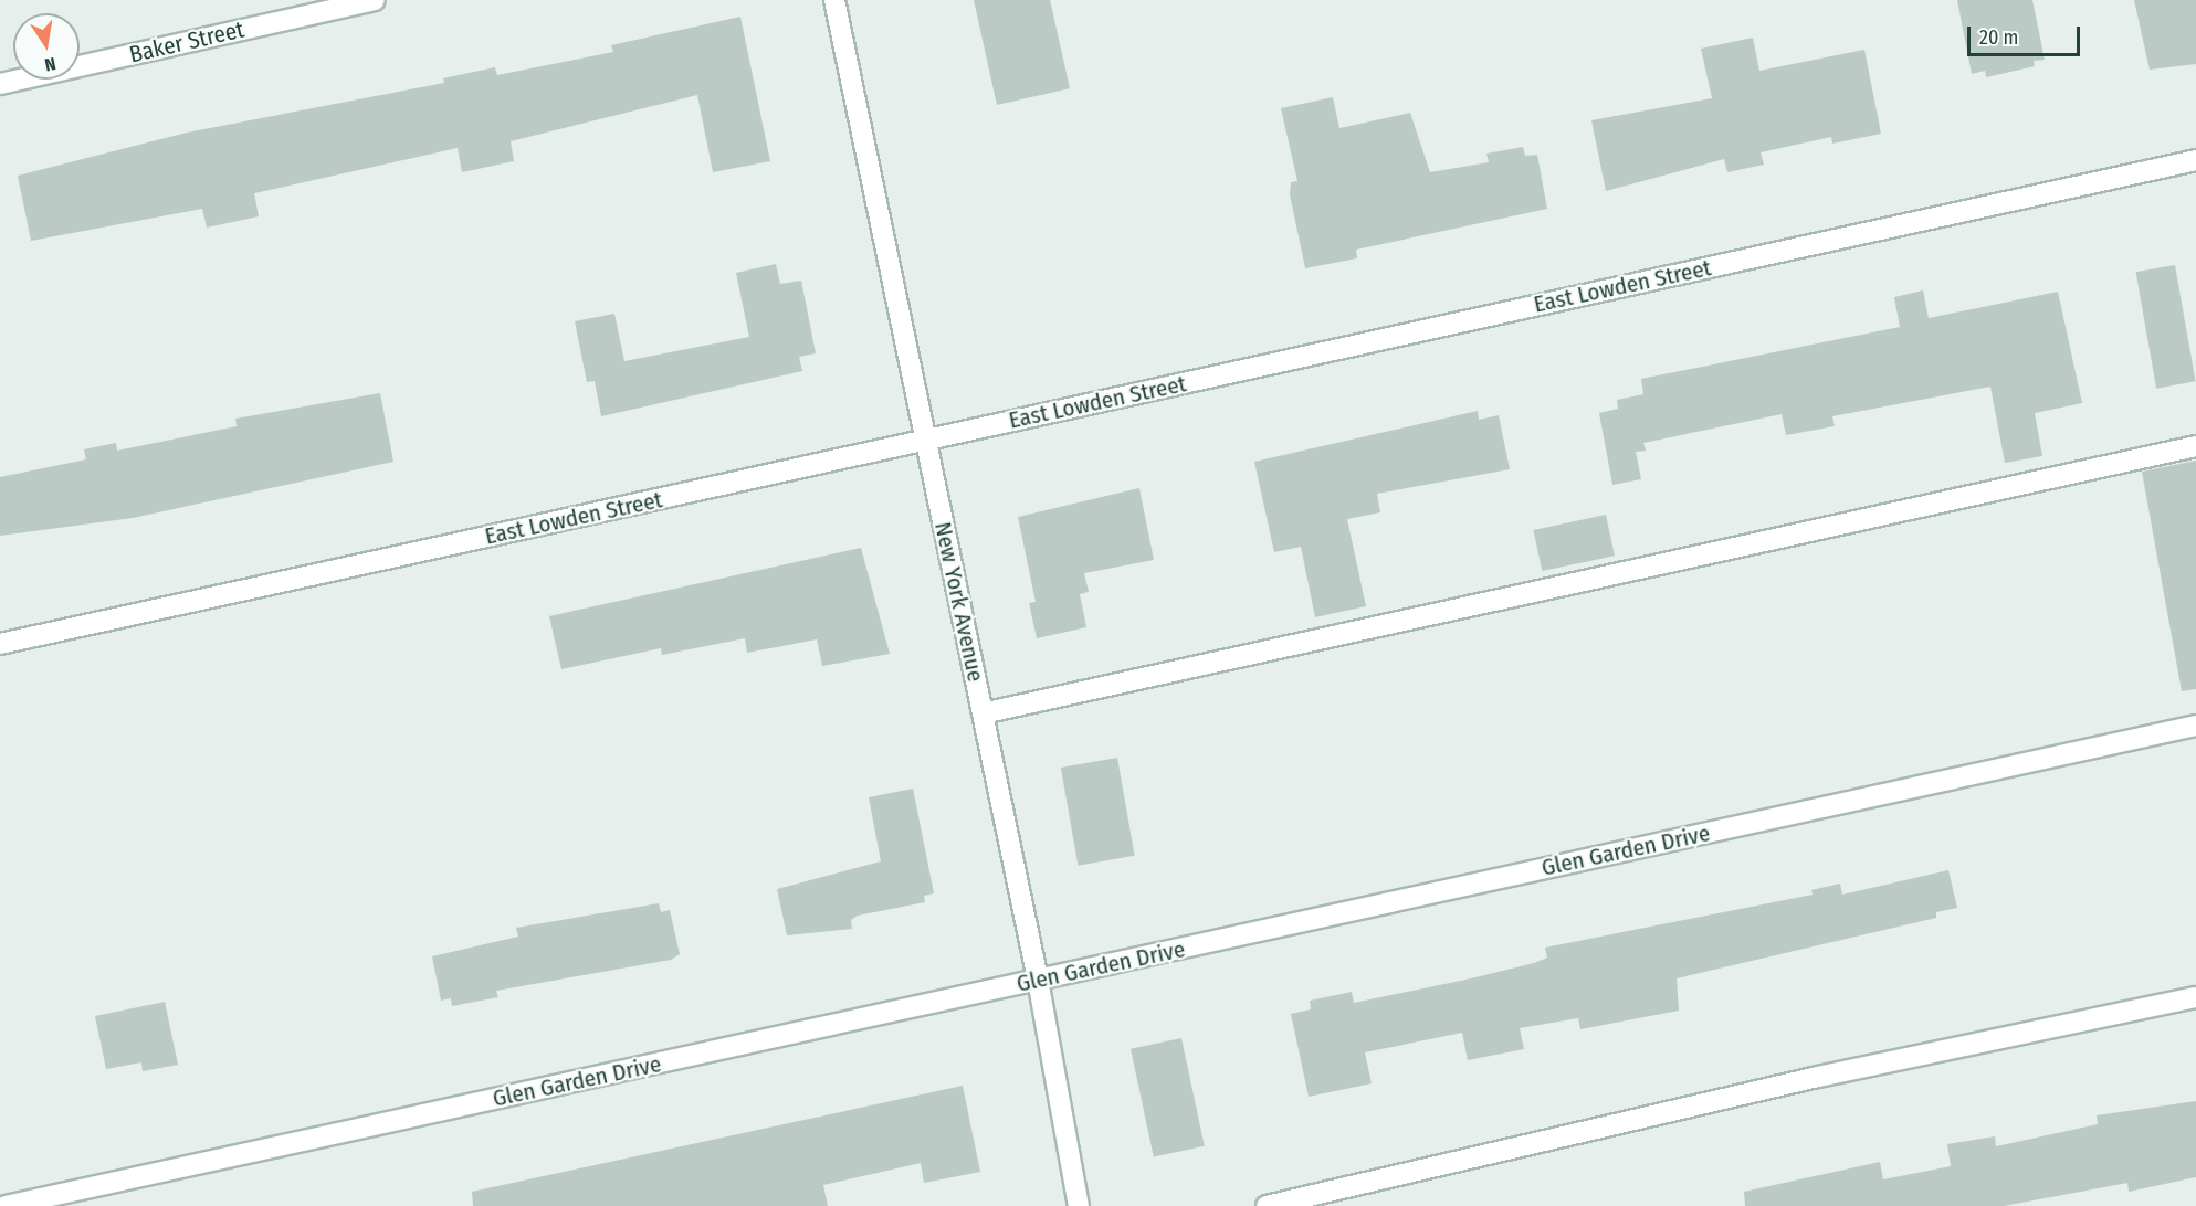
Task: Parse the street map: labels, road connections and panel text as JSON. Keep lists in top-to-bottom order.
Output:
{
  "streets": {
    "street": [
      "Baker Street",
      "East Lowden Street",
      "New York Avenue",
      "Glen Garden Drive"
    ]
  },
  "crossings": [
    ["East Lowden Street", "New York Avenue"],
    ["New York Avenue", "Glen Garden Drive"]
  ],
  "scale_bar": "20 m",
  "north": "bottom"
}
